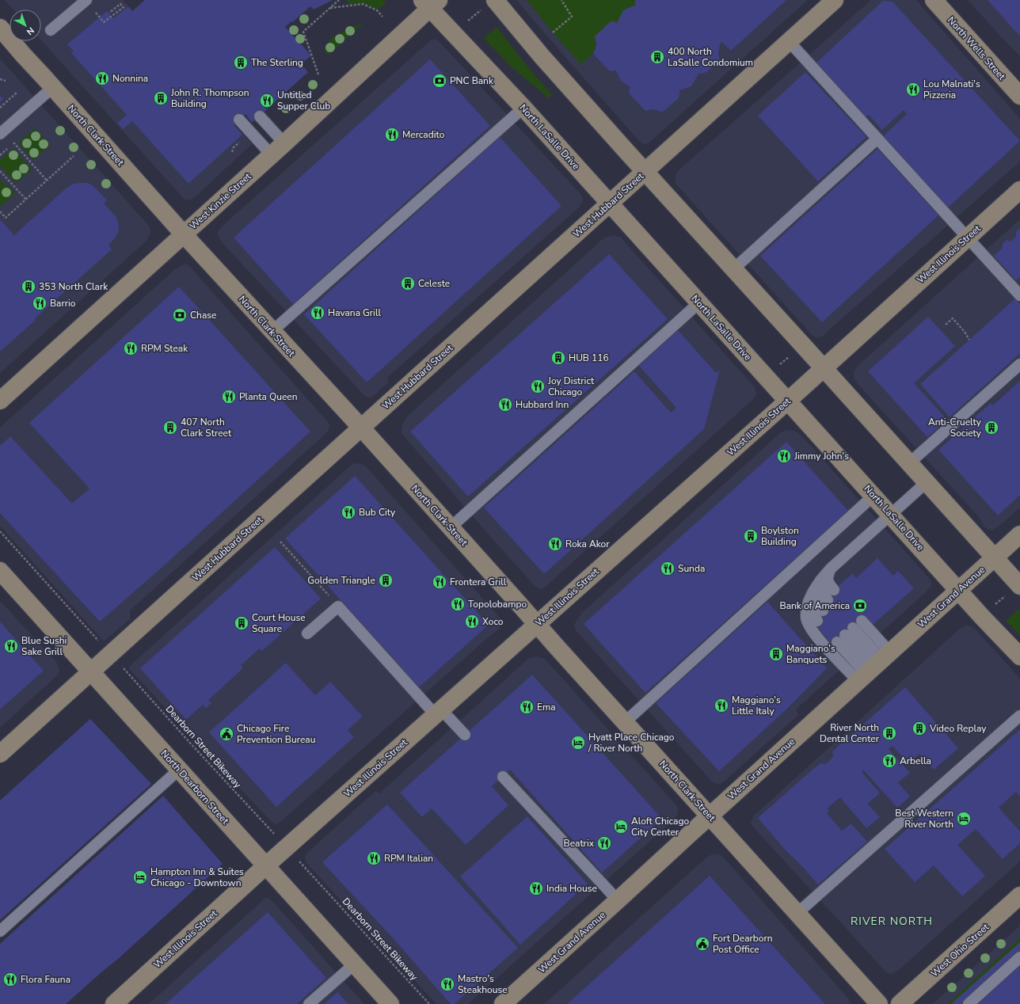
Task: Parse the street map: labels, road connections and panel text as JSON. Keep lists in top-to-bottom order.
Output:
{
  "streets": {
    "main road": [
      "North Wells Street",
      "North Clark Street",
      "North LaSalle Drive",
      "West Kinzie Street",
      "West Hubbard Street",
      "West Illinois Street",
      "West Grand Avenue",
      "North Dearborn Street",
      "West Ohio Street"
    ],
    "path": ["Dearborn Street Bikeway"]
  },
  "crossings": [
    ["North Clark Street", "West Kinzie Street"],
    ["North Clark Street", "West Hubbard Street"],
    ["North Clark Street", "West Illinois Street"],
    ["North Clark Street", "West Grand Avenue"],
    ["North LaSalle Drive", "West Kinzie Street"],
    ["North LaSalle Drive", "West Hubbard Street"],
    ["North LaSalle Drive", "West Illinois Street"],
    ["North LaSalle Drive", "West Grand Avenue"],
    ["West Hubbard Street", "North Dearborn Street"],
    ["West Illinois Street", "North Dearborn Street"]
  ],
  "districts": ["RIVER NORTH"],
  "places": {
    "building": [
      "400 North LaSalle Condomium",
      "The Sterling",
      "John R. Thompson Building",
      "Celeste",
      "353 North Clark",
      "HUB 116",
      "407 North Clark Street",
      "Anti-Cruelty Society",
      "Boylston Building",
      "Golden Triangle",
      "Court House Square",
      "Maggiano's Banquets",
      "Video Replay",
      "River North Dental Center"
    ],
    "restaurant": [
      "Nonnina",
      "Lou Malnati's Pizzeria",
      "Untitled Supper Club",
      "Mercadito",
      "Barrio",
      "Havana Grill",
      "RPM Steak",
      "Joy District Chicago",
      "Planta Queen",
      "Hubbard Inn",
      "Jimmy John's",
      "Bub City",
      "Roka Akor",
      "Sunda",
      "Frontera Grill",
      "Topolobampo",
      "Xoco",
      "Blue Sushi Sake Grill",
      "Maggiano's Little Italy",
      "Ema",
      "Arbella",
      "Beatrix",
      "RPM Italian",
      "India House",
      "Flora Fauna",
      "Mastro's Steakhouse"
    ],
    "bank": ["PNC Bank", "Chase", "Bank of America"],
    "public building": ["Chicago Fire Prevention Bureau", "Fort Dearborn Post Office"],
    "hotel": [
      "Hyatt Place Chicago / River North",
      "Best Western River North",
      "Aloft Chicago City Center",
      "Hampton Inn & Suites Chicago - Downtown"
    ]
  },
  "north": "bottom right"
}
